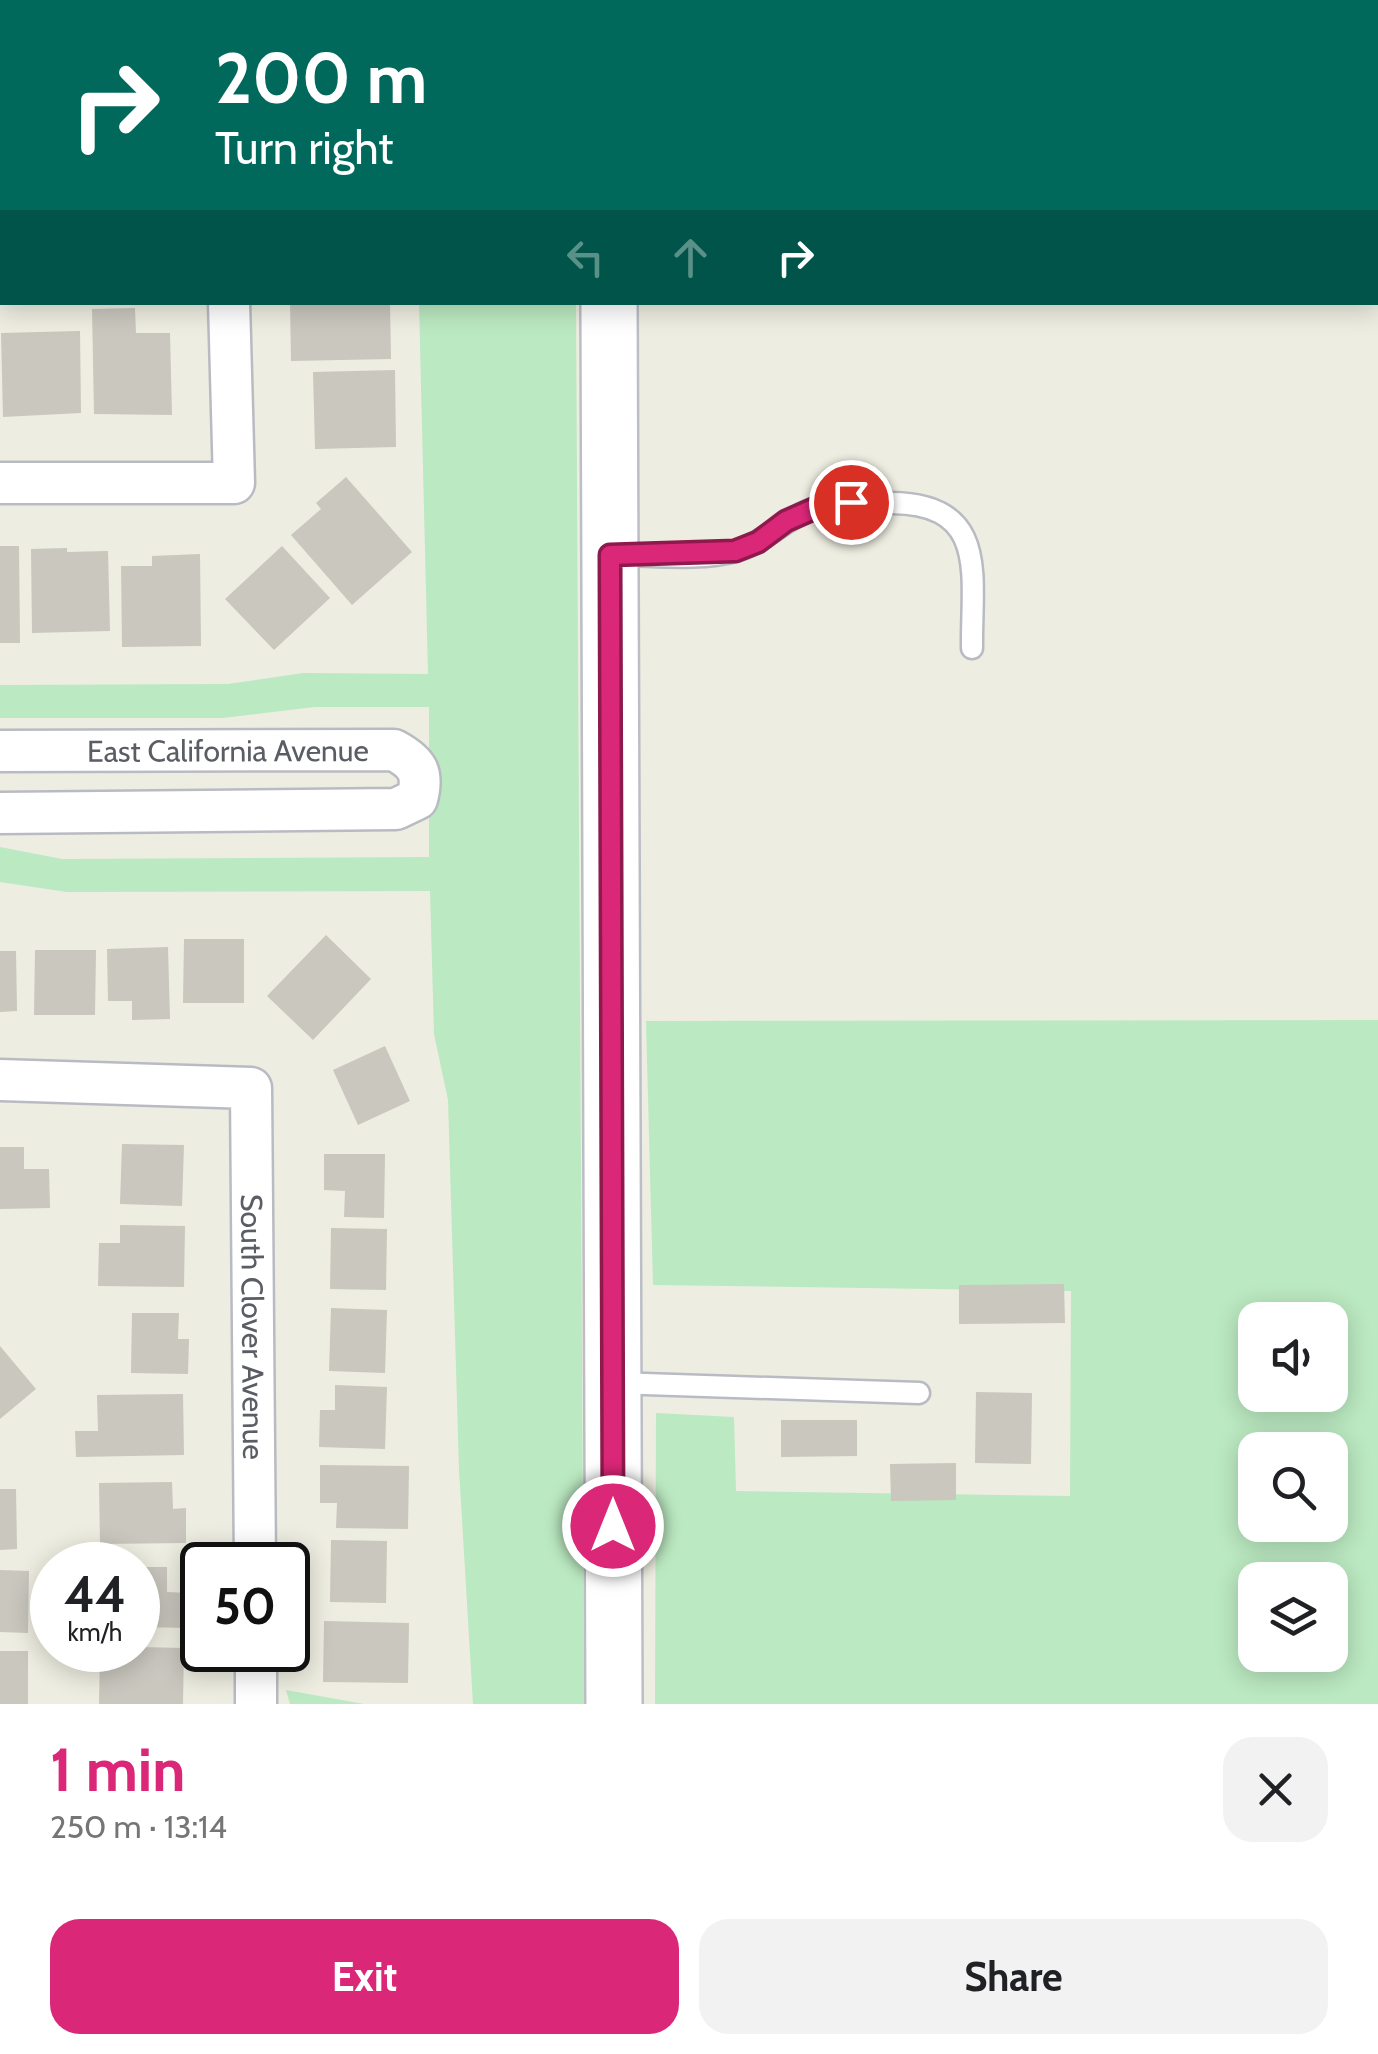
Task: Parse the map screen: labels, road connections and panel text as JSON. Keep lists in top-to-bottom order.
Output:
{
  "streets": {
    "street": ["East California Avenue", "South Clover Avenue"]
  },
  "page": {
    "turn": ["200 m", "Turn right"],
    "speed": "44 km/h",
    "limit": "50",
    "heading": ["1 min", "250 m · 13:14"],
    "buttons": ["Exit", "Share"]
  }
}
